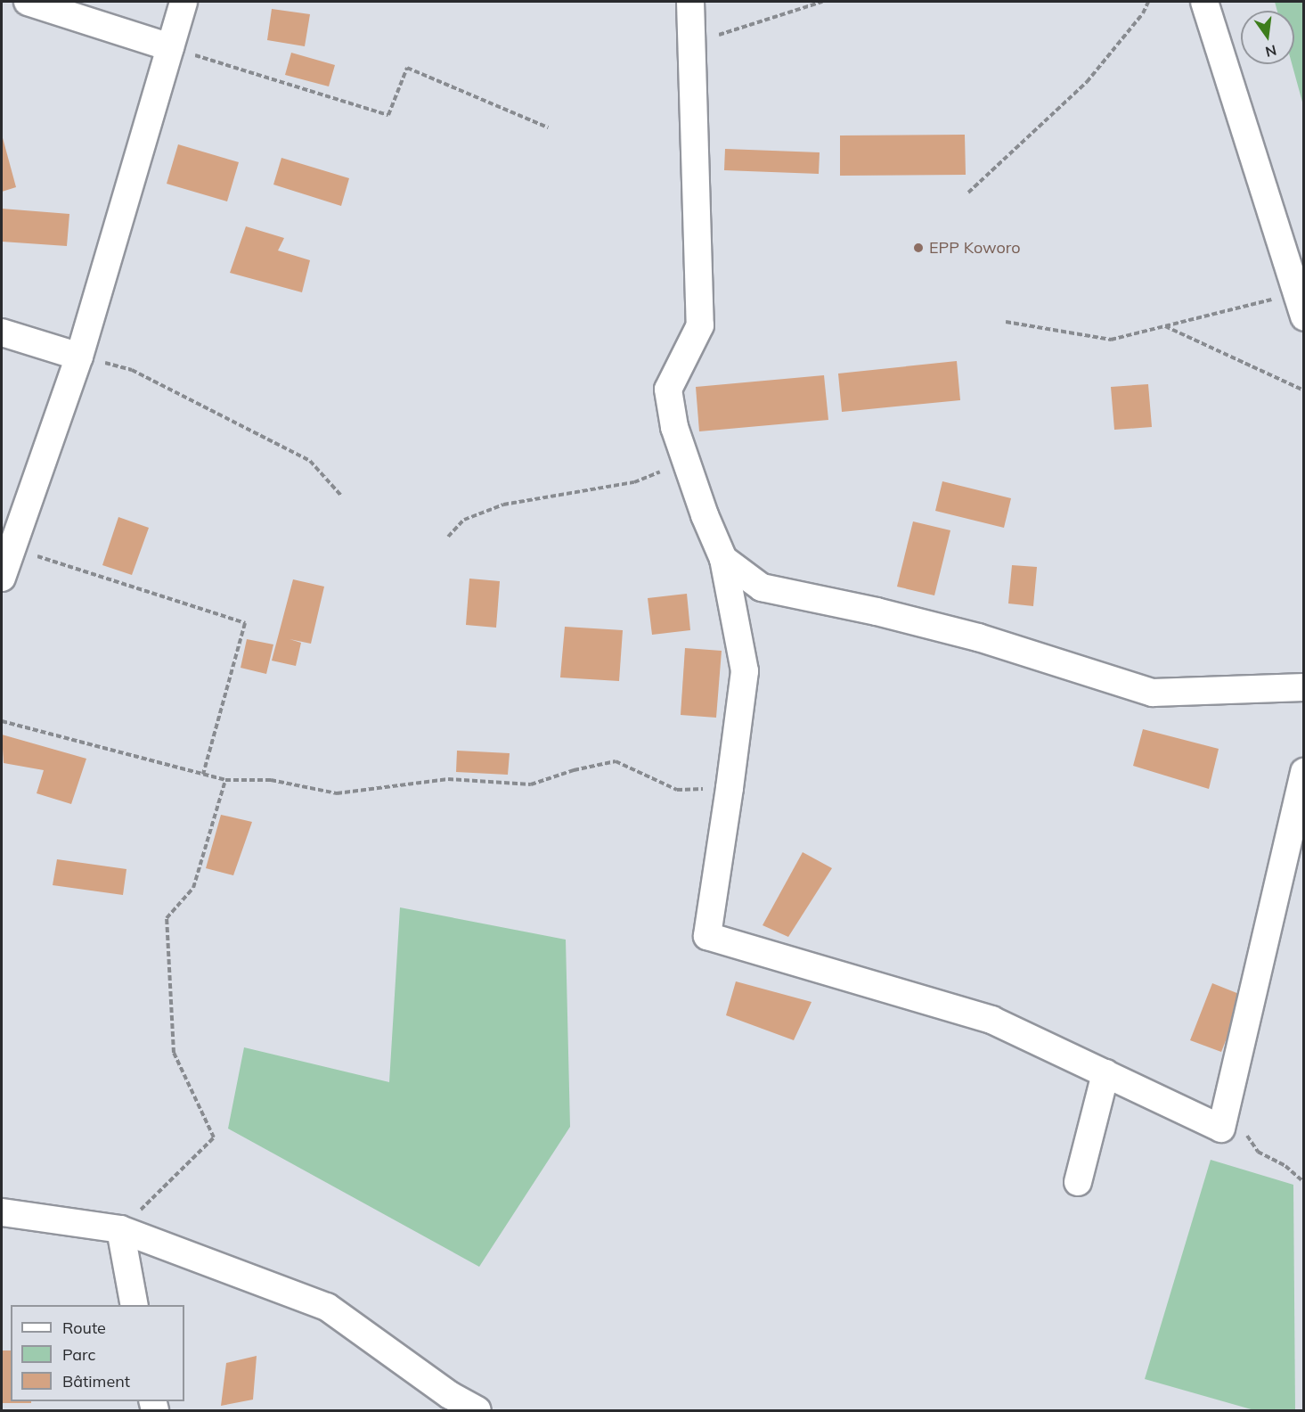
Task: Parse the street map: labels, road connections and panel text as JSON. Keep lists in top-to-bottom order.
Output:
{
  "places": ["EPP Koworo"],
  "legend": ["Route", "Parc", "Bâtiment"],
  "north": "bottom"
}
